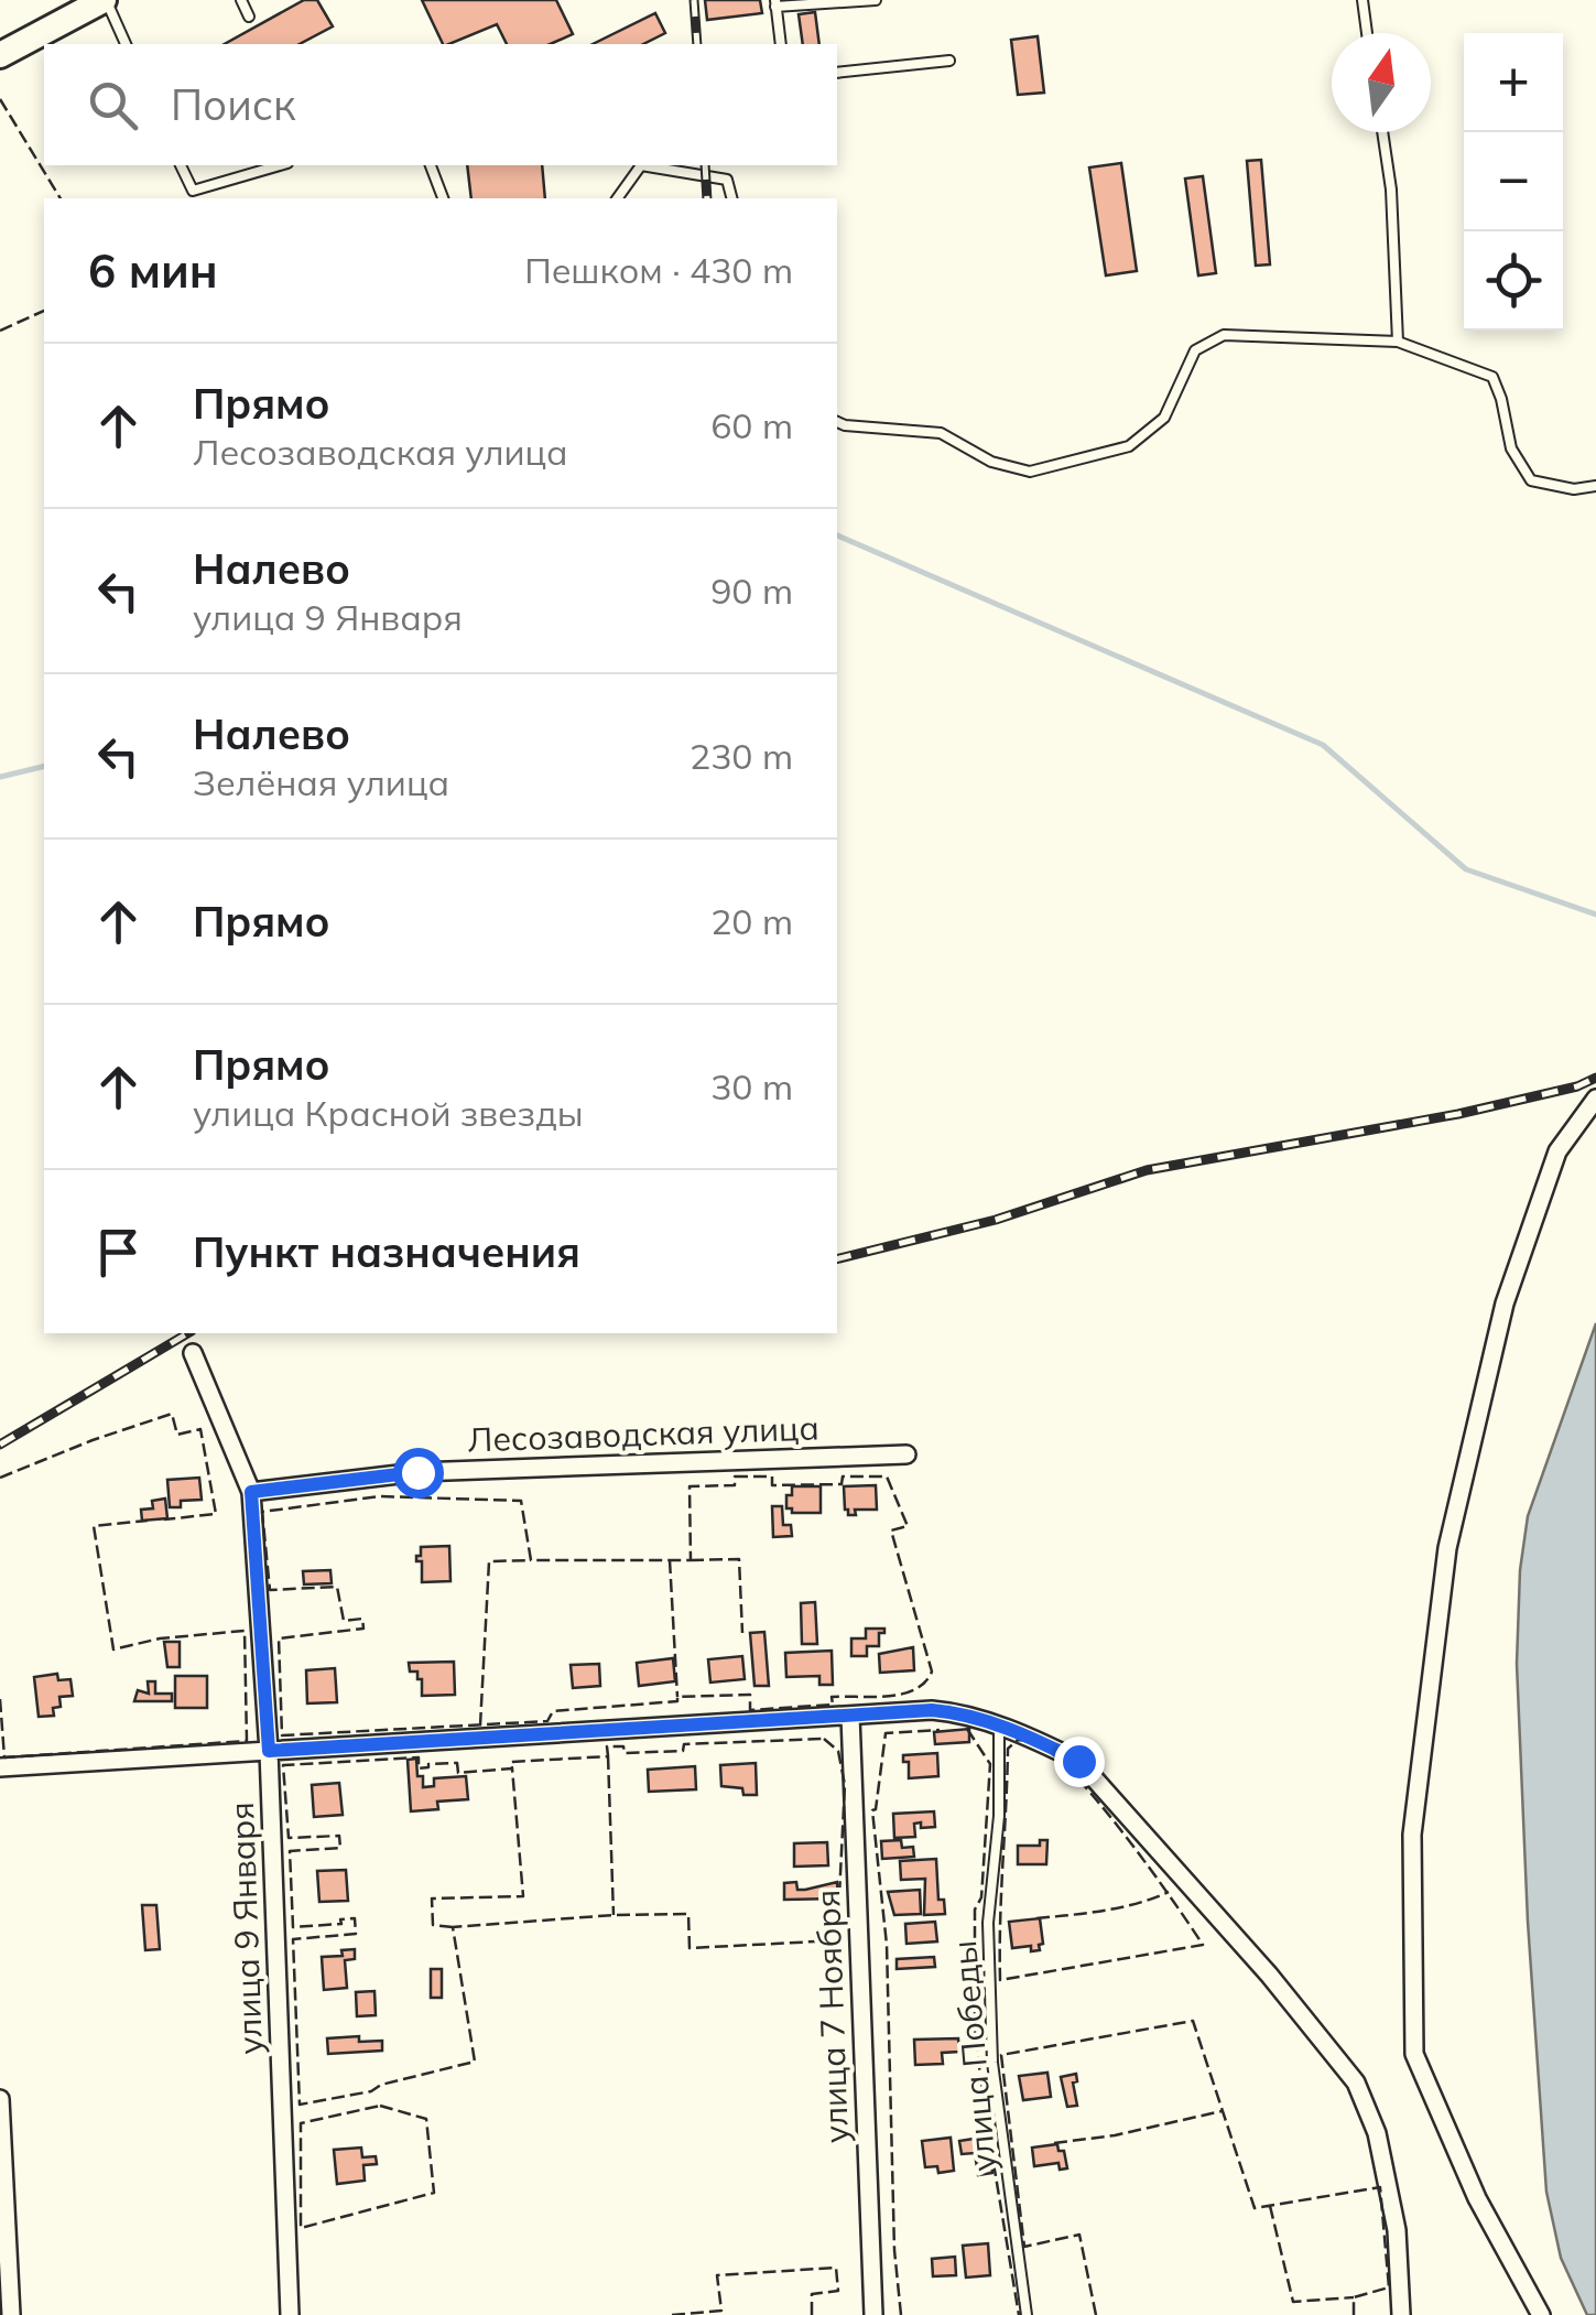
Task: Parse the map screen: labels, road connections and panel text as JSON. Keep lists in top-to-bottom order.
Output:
{
  "streets": {
    "street": ["Лесозаводская улица", "улица 9 Января", "улица 7 Ноября"],
    "lane": ["улица Победы"]
  },
  "crossings": [
    ["Лесозаводская улица", "улица 9 Января"]
  ],
  "north": "top",
  "page": {
    "map_buttons": ["+", "−"],
    "search": "Поиск",
    "heading": ["6 мин", "Пешком · 430 m"],
    "list": [
      ["Прямо", "Лесозаводская улица", "60 m"],
      ["Налево", "улица 9 Января", "90 m"],
      ["Налево", "Зелёная улица", "230 m"],
      ["Прямо", "20 m"],
      ["Прямо", "улица Красной звезды", "30 m"],
      "Пункт назначения"
    ]
  }
}
